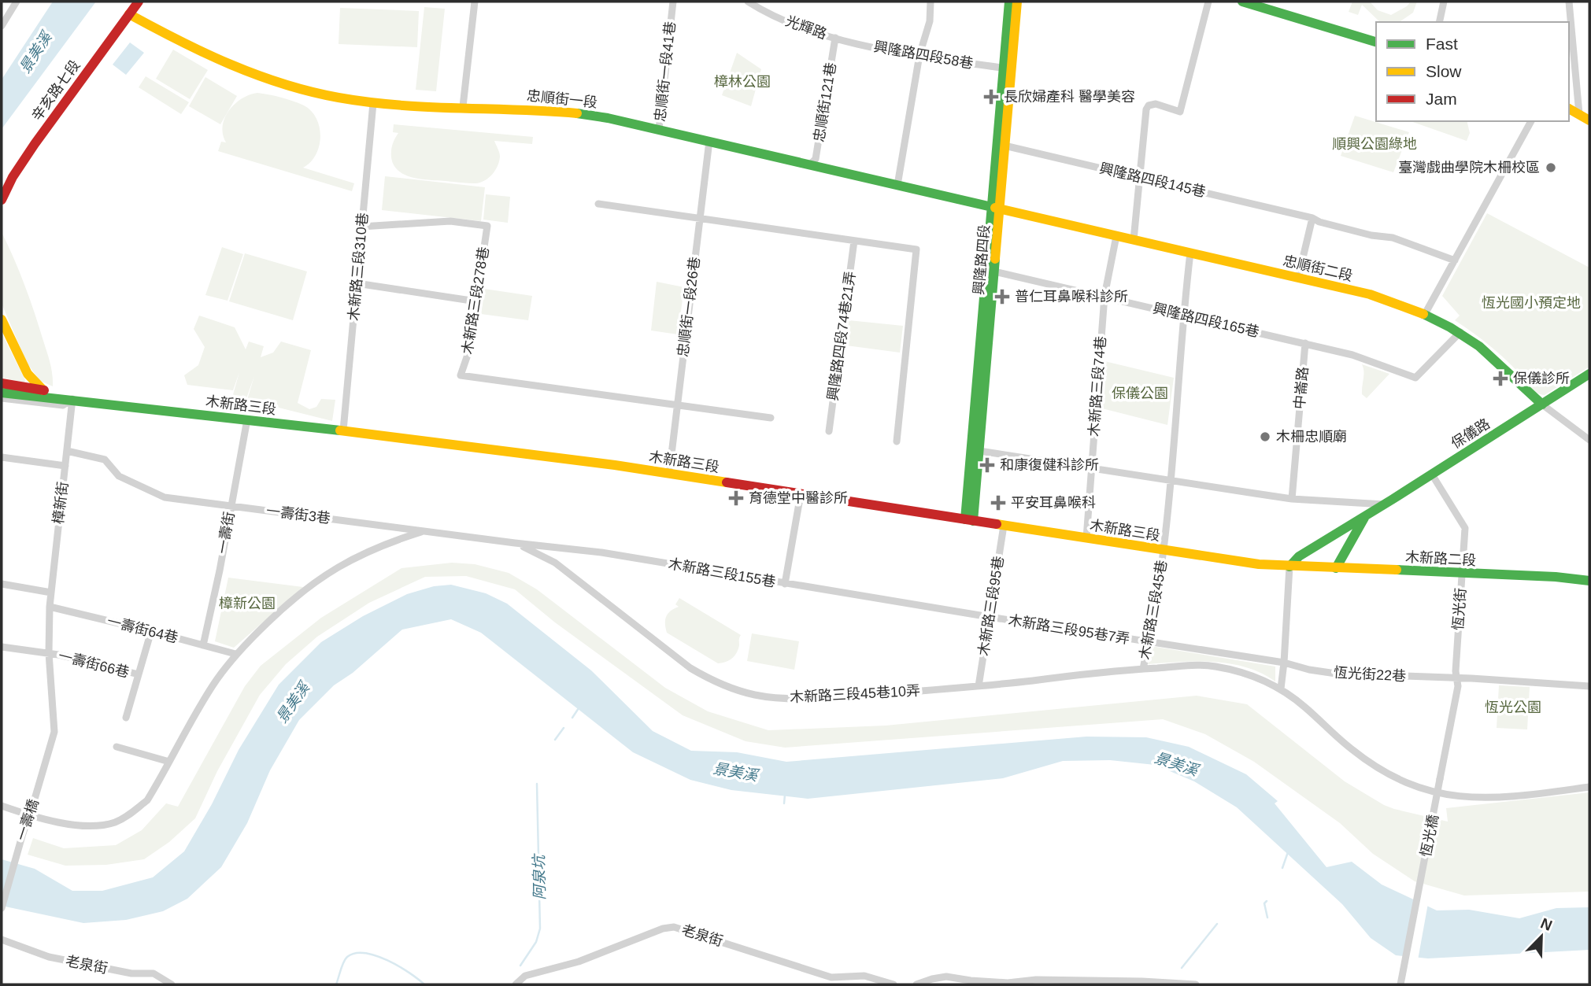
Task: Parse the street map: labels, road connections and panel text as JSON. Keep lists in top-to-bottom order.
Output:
{
  "streets": {
    "main road": [
      "辛亥路七段",
      "忠順街一段",
      "興隆路四段",
      "忠順街二段",
      "木新路三段",
      "保儀路",
      "木新路二段"
    ],
    "street": [
      "光輝路",
      "興隆路四段58巷",
      "忠順街一段41巷",
      "忠順街121巷",
      "興隆路四段145巷",
      "木新路三段310巷",
      "木新路三段278巷",
      "忠順街一段26巷",
      "興隆路四段165巷",
      "興隆路四段74巷21弄",
      "木新路三段74巷",
      "中崙路",
      "樟新街",
      "一壽街3巷",
      "一壽街",
      "木新路三段155巷",
      "木新路三段95巷",
      "恆光街",
      "木新路三段45巷",
      "一壽街64巷",
      "木新路三段95巷7弄",
      "一壽街66巷",
      "恆光街22巷",
      "木新路三段45巷10弄",
      "一壽橋",
      "恆光橋",
      "老泉街"
    ]
  },
  "crossings": [
    ["光輝路", "興隆路四段58巷"],
    ["光輝路", "忠順街121巷"],
    ["興隆路四段58巷", "忠順街121巷"],
    ["興隆路四段58巷", "興隆路四段"],
    ["忠順街一段41巷", "忠順街一段"],
    ["辛亥路七段", "忠順街一段"],
    ["忠順街一段", "忠順街121巷"],
    ["忠順街一段", "興隆路四段"],
    ["忠順街一段", "木新路三段310巷"],
    ["忠順街一段", "忠順街二段"],
    ["忠順街一段", "忠順街一段26巷"],
    ["興隆路四段145巷", "興隆路四段"],
    ["興隆路四段", "忠順街二段"],
    ["興隆路四段", "興隆路四段165巷"],
    ["興隆路四段", "木新路三段"],
    ["木新路三段310巷", "木新路三段278巷"],
    ["木新路三段310巷", "木新路三段"],
    ["忠順街二段", "興隆路四段165巷"],
    ["忠順街二段", "木新路三段74巷"],
    ["忠順街二段", "保儀路"],
    ["忠順街二段", "木新路三段45巷"],
    ["木新路三段278巷", "忠順街一段26巷"],
    ["忠順街一段26巷", "木新路三段"],
    ["興隆路四段165巷", "木新路三段74巷"],
    ["興隆路四段165巷", "中崙路"],
    ["興隆路四段165巷", "木新路三段45巷"],
    ["木新路三段74巷", "木新路三段"],
    ["木新路三段", "保儀路"],
    ["木新路三段", "樟新街"],
    ["木新路三段", "一壽街"],
    ["木新路三段", "木新路二段"],
    ["木新路三段", "木新路三段155巷"],
    ["木新路三段", "木新路三段95巷"],
    ["木新路三段", "木新路三段45巷"],
    ["保儀路", "木新路二段"],
    ["保儀路", "恆光街"],
    ["樟新街", "一壽街3巷"],
    ["樟新街", "一壽街64巷"],
    ["樟新街", "一壽街66巷"],
    ["樟新街", "一壽橋"],
    ["一壽街3巷", "一壽街"],
    ["一壽街3巷", "木新路三段155巷"],
    ["一壽街3巷", "木新路三段45巷10弄"],
    ["一壽街", "一壽街64巷"],
    ["木新路二段", "恆光街"],
    ["木新路三段155巷", "木新路三段95巷7弄"],
    ["木新路三段155巷", "木新路三段45巷10弄"],
    ["木新路三段95巷", "木新路三段95巷7弄"],
    ["木新路三段95巷", "木新路三段45巷10弄"],
    ["恆光街", "恆光街22巷"],
    ["恆光街", "恆光橋"],
    ["木新路三段45巷", "木新路三段95巷7弄"],
    ["木新路三段45巷", "木新路三段45巷10弄"],
    ["木新路三段95巷7弄", "恆光街22巷"],
    ["一壽街66巷", "一壽橋"],
    ["恆光街22巷", "恆光橋"]
  ],
  "water": ["景美溪", "阿泉坑"],
  "parks": [
    "樟林公園",
    "順興公園綠地",
    "恆光國小預定地",
    "保儀公園",
    "樟新公園",
    "恆光公園"
  ],
  "places": {
    "health": [
      "長欣婦產科 醫學美容",
      "普仁耳鼻喉科診所",
      "保儀診所",
      "和康復健科診所",
      "育德堂中醫診所",
      "平安耳鼻喉科"
    ],
    "other": ["臺灣戲曲學院木柵校區", "木柵忠順廟"]
  },
  "legend": ["Fast", "Slow", "Jam"],
  "north": "top right"
}
